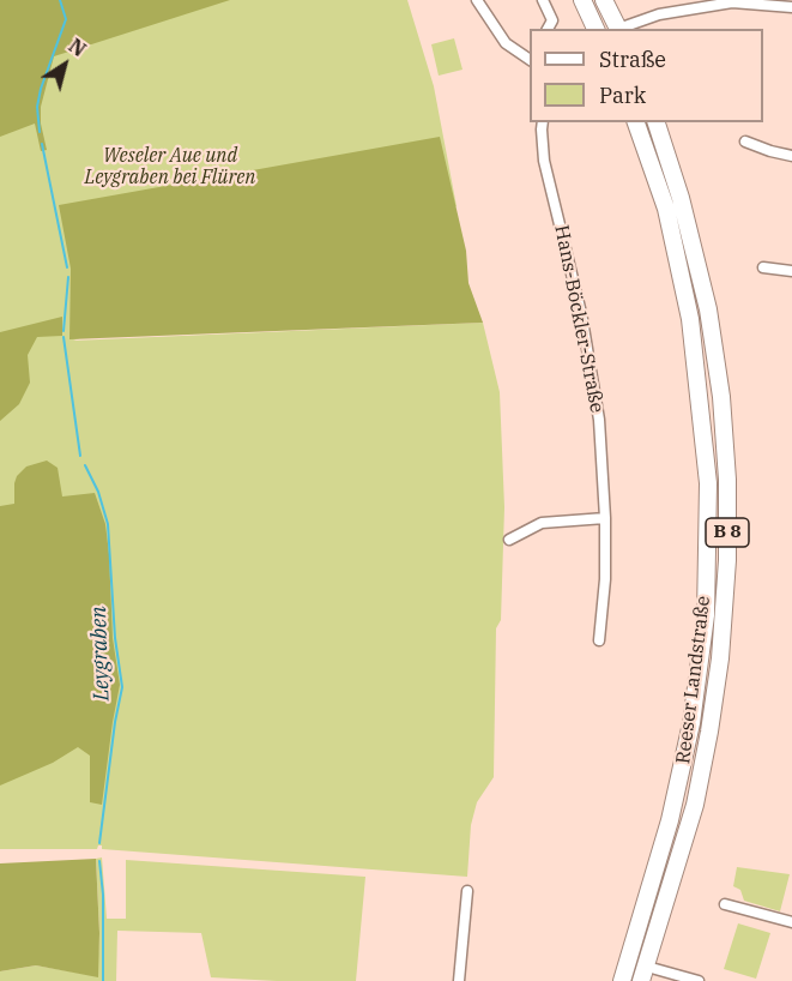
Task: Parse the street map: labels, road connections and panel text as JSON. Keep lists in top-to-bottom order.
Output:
{
  "streets": {
    "main road": ["B 8", "Reeser Landstraße"],
    "street": ["Hans-Böckler-Straße"]
  },
  "water": ["Leygraben"],
  "parks": ["Weseler Aue und Leygraben bei Flüren"],
  "legend": ["Straße", "Park"],
  "north": "top right"
}
